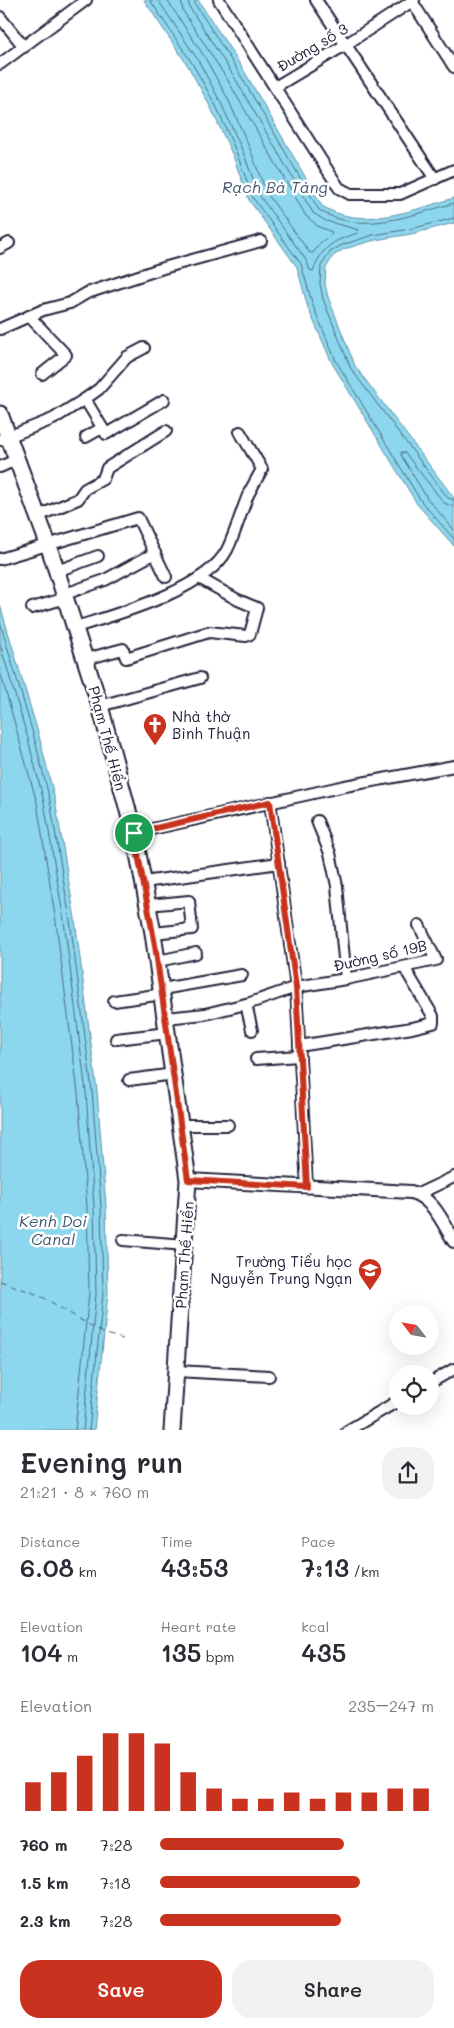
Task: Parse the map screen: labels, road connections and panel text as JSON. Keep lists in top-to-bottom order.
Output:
{
  "streets": {
    "main road": ["Phạm Thế Hiển"],
    "street": ["Đường số 3", "Đường số 19B"]
  },
  "crossings": [
    ["Phạm Thế Hiển", "Đường số 19B"]
  ],
  "water": ["Rạch Bà Tàng", "Kenh Doi Canal"],
  "places": {
    "church": ["Nhà thờ Bình Thuận"],
    "school or university": ["Trường Tiểu học Nguyễn Trung Ngạn"]
  },
  "north": "top left",
  "page": {
    "heading": ["Evening run", "21:21 · 8 × 760 m"],
    "stats": [
      ["Distance", "6.08 km"],
      ["Time", "43:53"],
      ["Pace", "7:13 /km"],
      ["Elevation", "104 m"],
      ["Heart rate", "135 bpm"],
      ["kcal", "435"]
    ],
    "chart": ["Elevation", "235–247 m"],
    "list": [
      {
        "name": "760 m",
        "note": "7:28"
      },
      {
        "name": "1.5 km",
        "note": "7:18"
      },
      {
        "name": "2.3 km",
        "note": "7:28"
      }
    ],
    "buttons": ["Save", "Share"]
  }
}
